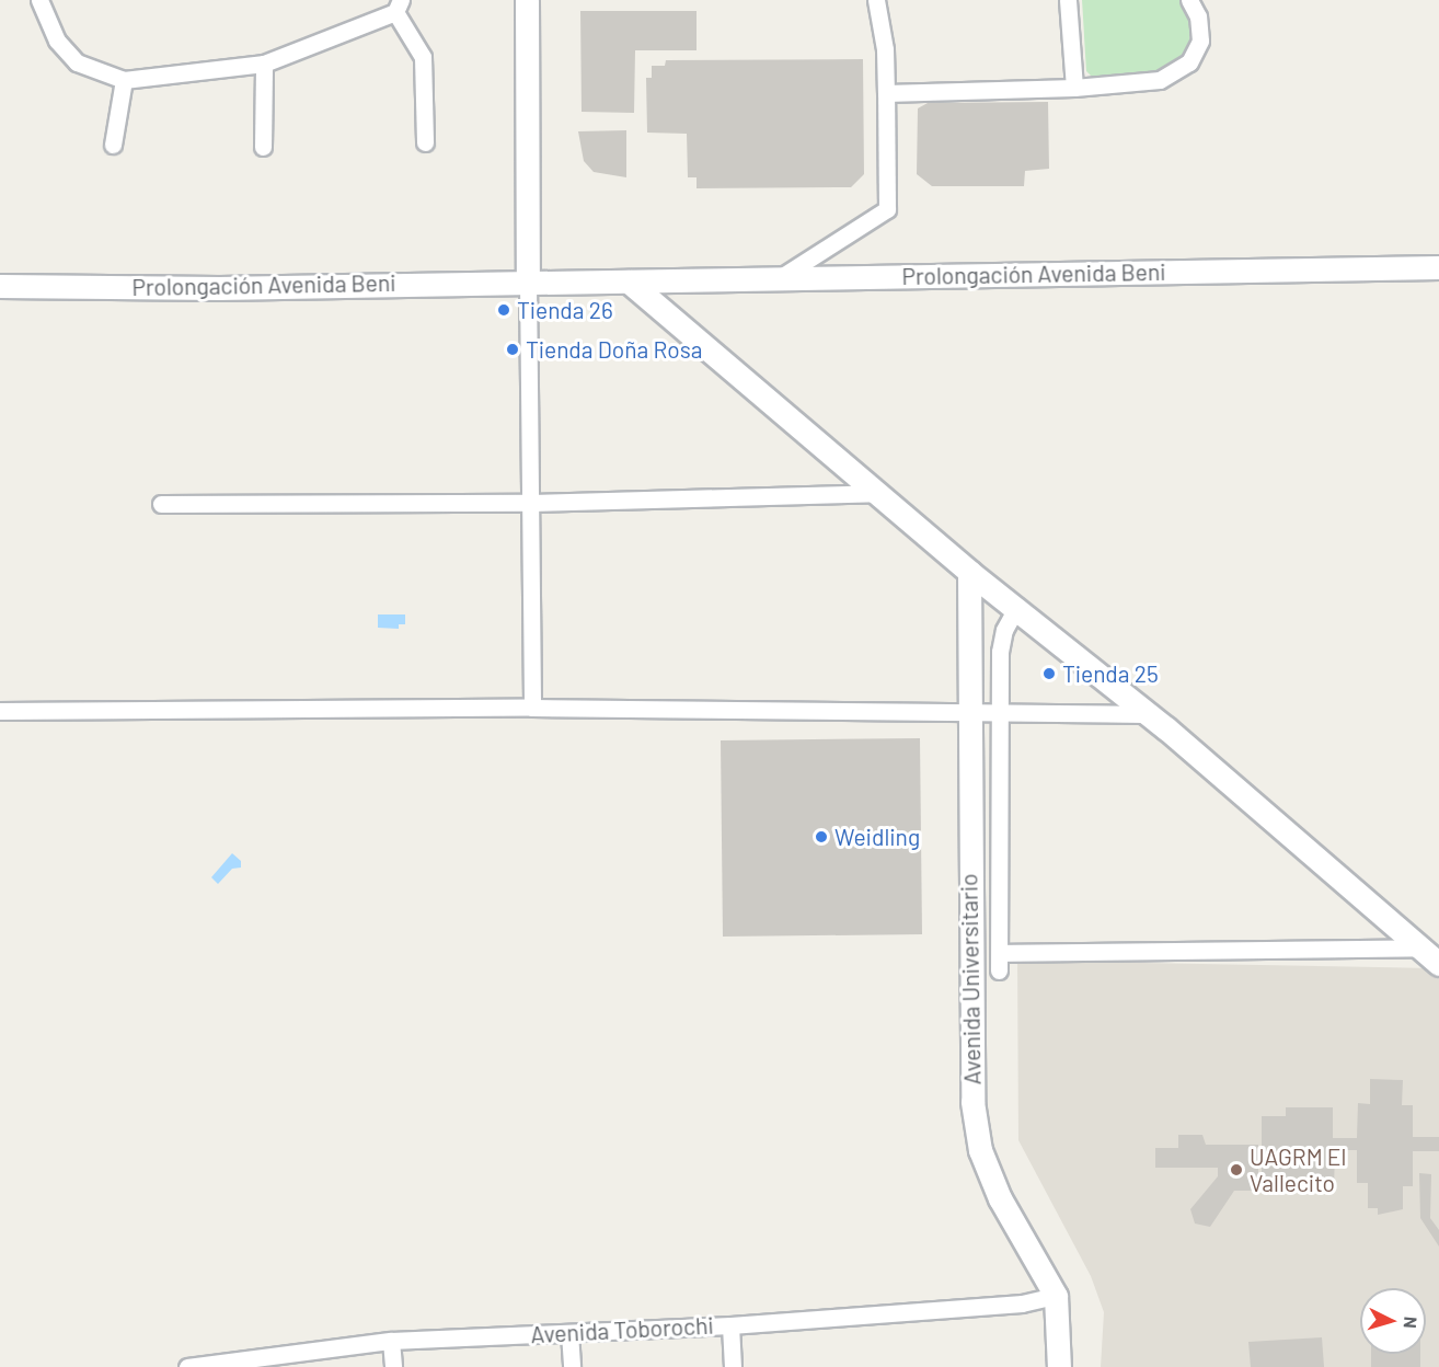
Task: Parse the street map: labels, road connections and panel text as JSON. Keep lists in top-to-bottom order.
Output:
{
  "streets": {
    "street": ["Prolongación Avenida Beni", "Avenida Universitario", "Avenida Toborochi"]
  },
  "crossings": [
    ["Avenida Universitario", "Avenida Toborochi"]
  ],
  "places": [
    "Tienda 26",
    "Tienda Doña Rosa",
    "Tienda 25",
    "Weidling",
    "UAGRM El Vallecito"
  ],
  "north": "right"
}
